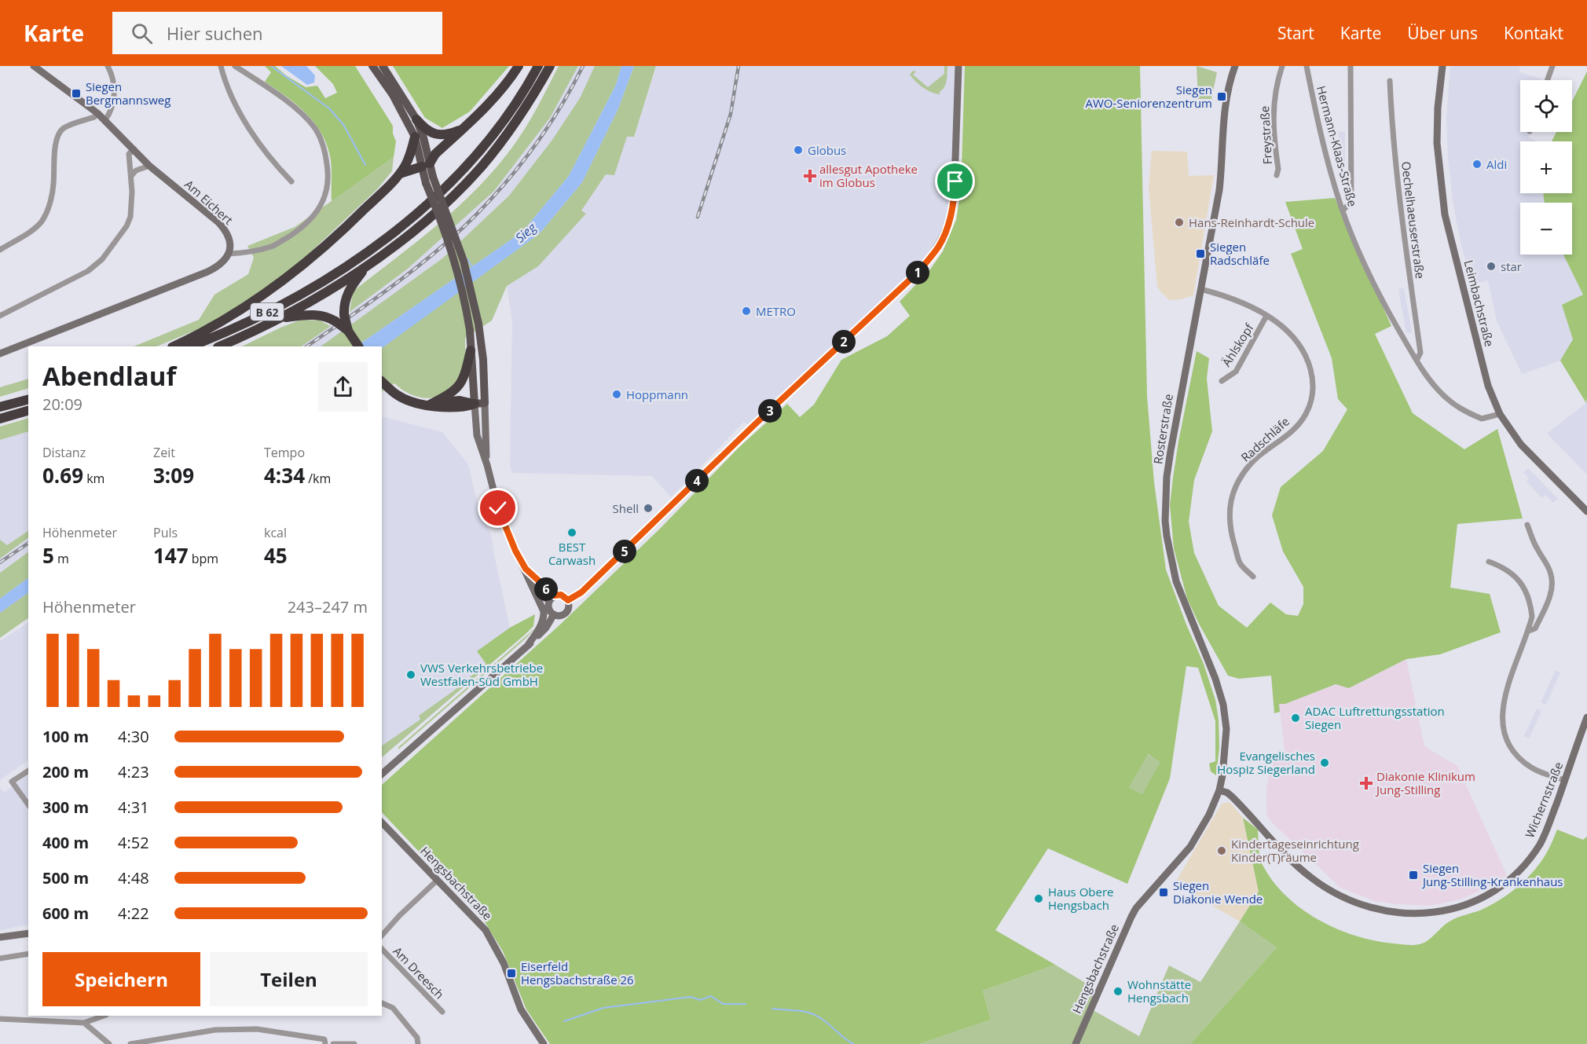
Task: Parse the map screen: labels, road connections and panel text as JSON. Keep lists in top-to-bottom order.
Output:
{
  "streets": {
    "highway": ["B 62"],
    "street": [
      "Freystraße",
      "Hermann-Klaas-Straße",
      "Am Eichert",
      "Oechelhaeuserstraße",
      "Leimbachstraße",
      "Ählskopf",
      "Rosterstraße",
      "Radschläfe",
      "Wichernstraße",
      "Hengsbachstraße",
      "Am Dreesch"
    ]
  },
  "crossings": [
    ["Hermann-Klaas-Straße", "Oechelhaeuserstraße"],
    ["Hermann-Klaas-Straße", "Leimbachstraße"],
    ["Ählskopf", "Radschläfe"],
    ["Rosterstraße", "Radschläfe"],
    ["Rosterstraße", "Wichernstraße"],
    ["Rosterstraße", "Hengsbachstraße"],
    ["Wichernstraße", "Hengsbachstraße"]
  ],
  "water": ["Sieg"],
  "places": {
    "transit": [
      "Siegen Bergmannsweg",
      "Siegen AWO-Seniorenzentrum",
      "Siegen Radschläfe",
      "Siegen Jung-Stilling-Krankenhaus",
      "Siegen Diakonie Wende",
      "Eiserfeld Hengsbachstraße 26"
    ],
    "other": [
      "Globus",
      "Aldi",
      "Hans-Reinhardt-Schule",
      "star",
      "METRO",
      "Hoppmann",
      "Shell",
      "BEST Carwash",
      "VWS Verkehrsbetriebe Westfalen-Süd GmbH",
      "ADAC Luftrettungsstation Siegen",
      "Evangelisches Hospiz Siegerland",
      "Kindertageseinrichtung Kinder(T)räume",
      "Haus Obere Hengsbach",
      "Wohnstätte Hengsbach"
    ],
    "health": ["allesgut Apotheke im Globus", "Diakonie Klinikum Jung-Stilling"]
  },
  "page": {
    "header": "Karte",
    "search": "Hier suchen",
    "nav": [
      "Start",
      "Karte",
      "Über uns",
      "Kontakt"
    ],
    "map_buttons": ["+", "−"],
    "pins": [
      "1",
      "2",
      "3",
      "4",
      "5",
      "6"
    ],
    "heading": ["Abendlauf", "20:09"],
    "stats": [
      ["Distanz", "0.69 km"],
      ["Zeit", "3:09"],
      ["Tempo", "4:34 /km"],
      ["Höhenmeter", "5 m"],
      ["Puls", "147 bpm"],
      ["kcal", "45"]
    ],
    "chart": ["Höhenmeter", "243–247 m"],
    "list": [
      {
        "name": "100 m",
        "note": "4:30"
      },
      {
        "name": "200 m",
        "note": "4:23"
      },
      {
        "name": "300 m",
        "note": "4:31"
      },
      {
        "name": "400 m",
        "note": "4:52"
      },
      {
        "name": "500 m",
        "note": "4:48"
      },
      {
        "name": "600 m",
        "note": "4:22"
      }
    ],
    "buttons": ["Speichern", "Teilen"]
  }
}
